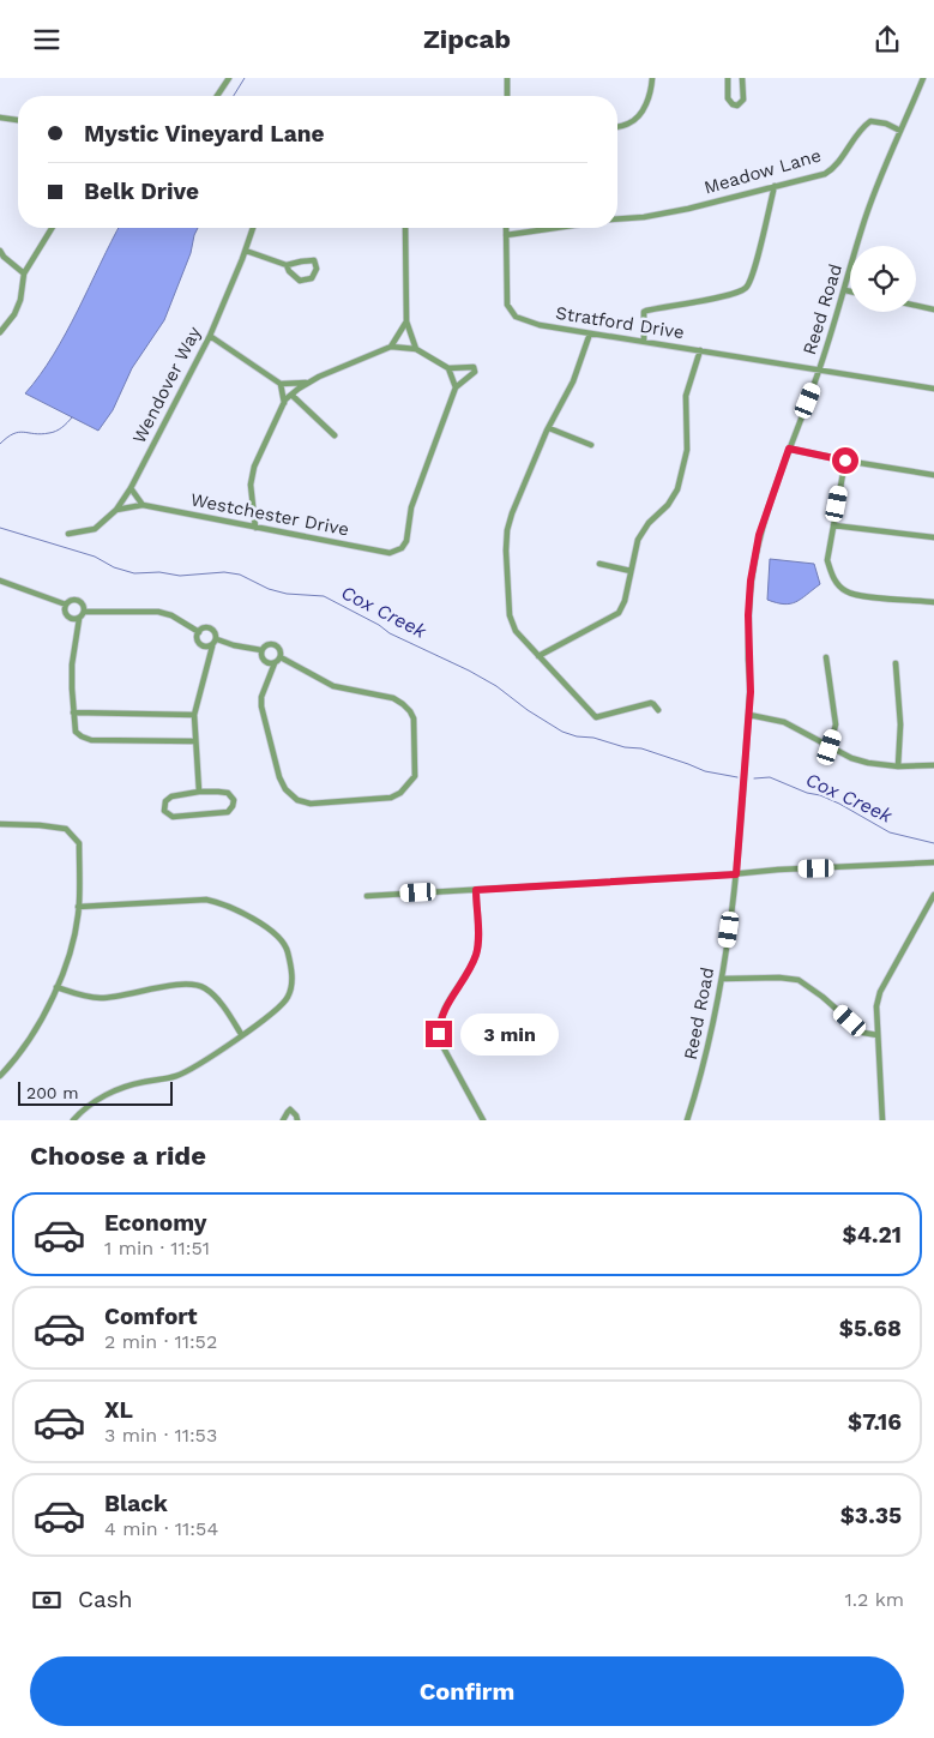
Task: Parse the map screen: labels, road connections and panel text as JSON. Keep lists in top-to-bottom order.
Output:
{
  "streets": {
    "street": [
      "Meadow Lane",
      "Reed Road",
      "Stratford Drive",
      "Wendover Way",
      "Westchester Drive"
    ]
  },
  "crossings": [
    ["Meadow Lane", "Reed Road"],
    ["Meadow Lane", "Stratford Drive"],
    ["Reed Road", "Stratford Drive"]
  ],
  "water": ["Cox Creek"],
  "scale_bar": "200 m",
  "page": {
    "header": "Zipcab",
    "banner": ["Mystic Vineyard Lane", "Belk Drive"],
    "bubble": "3 min",
    "scale": "200 m",
    "heading": "Choose a ride",
    "list": [
      {
        "name": "Economy",
        "note": "1 min · 11:51",
        "value": "$4.21"
      },
      {
        "name": "Comfort",
        "note": "2 min · 11:52",
        "value": "$5.68"
      },
      {
        "name": "XL",
        "note": "3 min · 11:53",
        "value": "$7.16"
      },
      {
        "name": "Black",
        "note": "4 min · 11:54",
        "value": "$3.35"
      }
    ],
    "pay": ["Cash", "1.2 km"],
    "buttons": "Confirm"
  }
}
